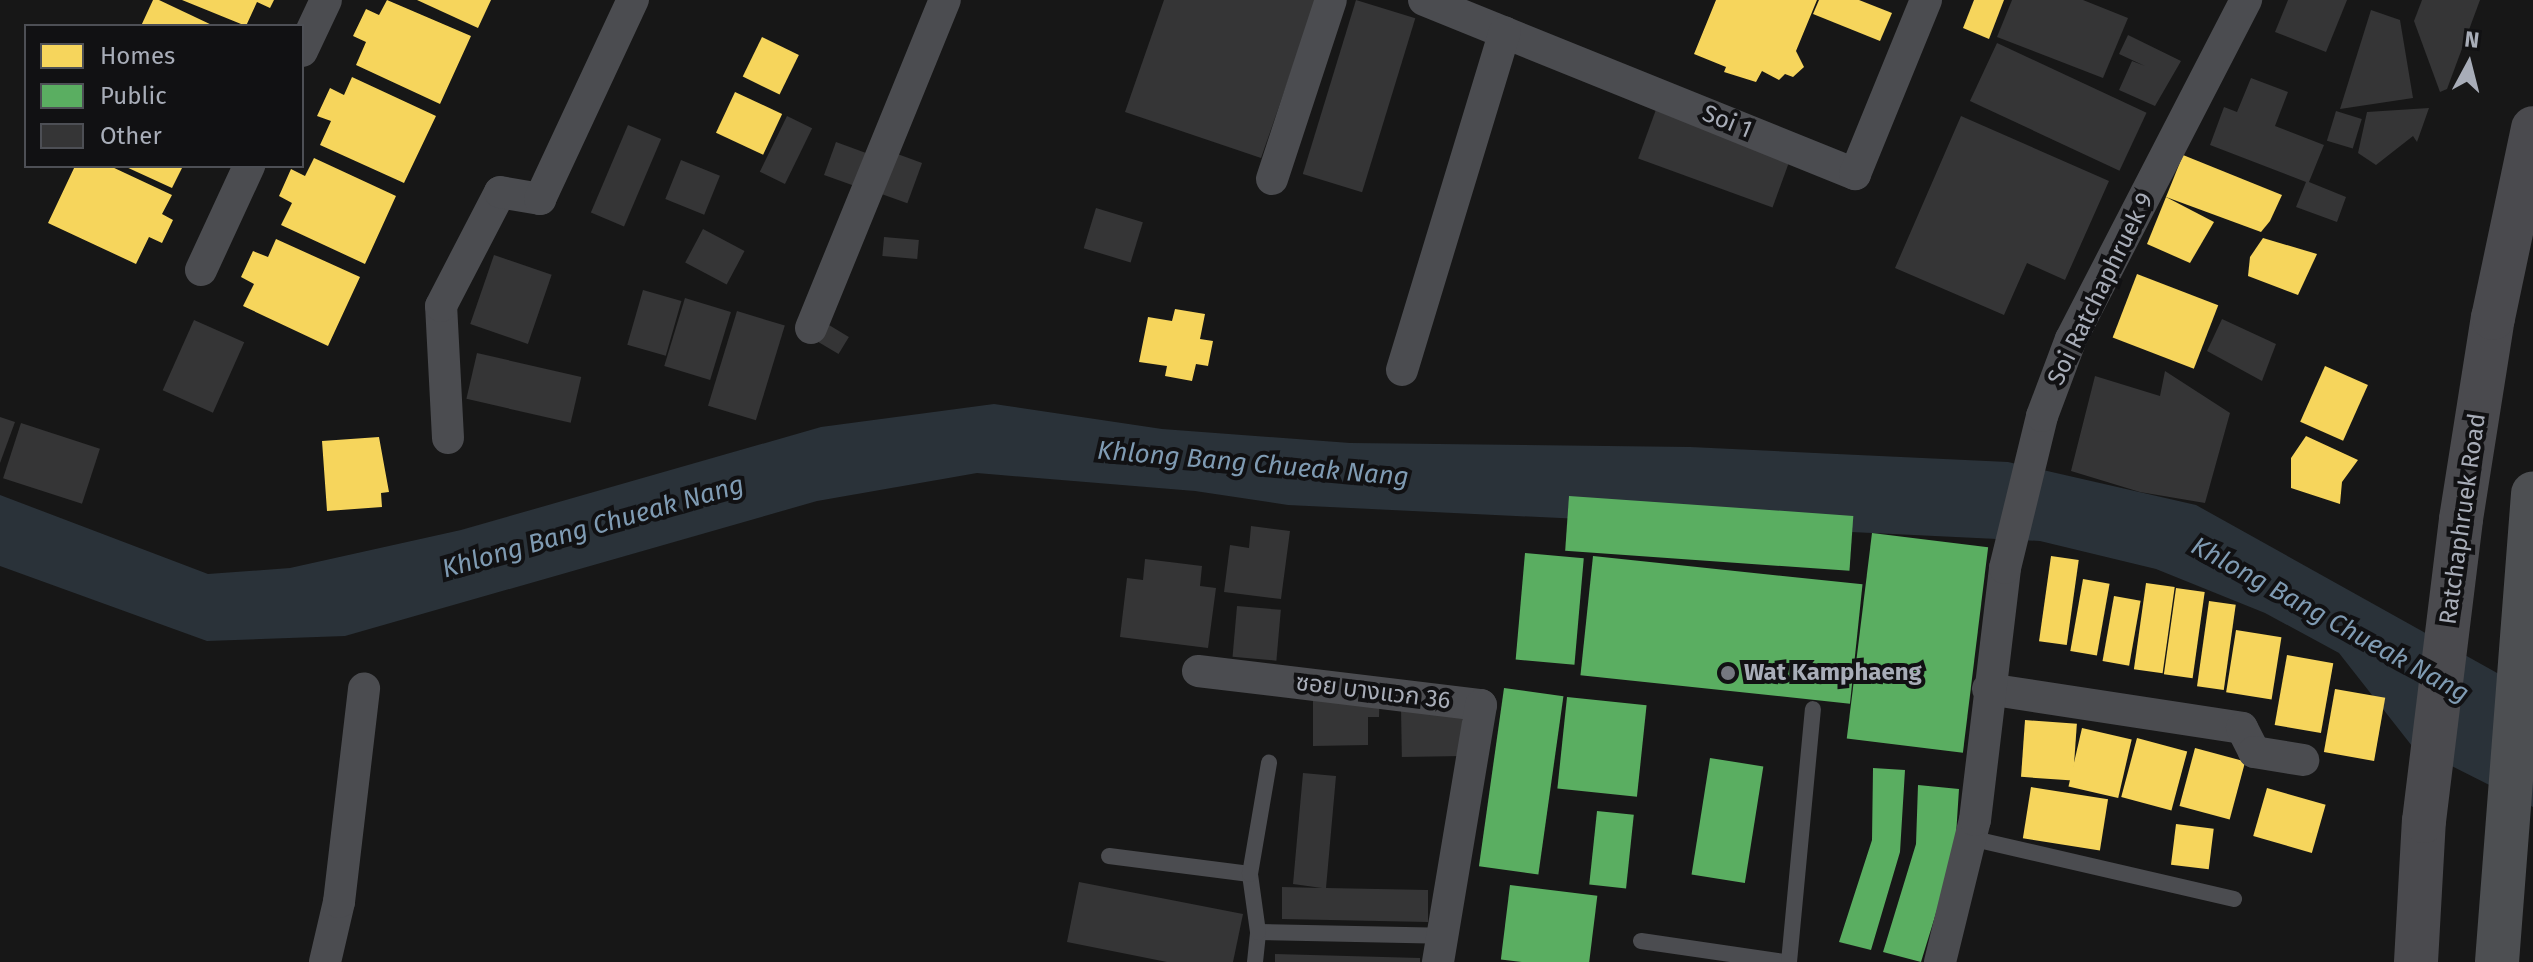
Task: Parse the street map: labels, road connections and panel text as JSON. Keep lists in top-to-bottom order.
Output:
{
  "streets": {
    "main road": ["Ratchaphruek Road"],
    "street": ["Soi 1", "Soi Ratchaphruek 9", "ซอย บางแวก 36"]
  },
  "water": ["Khlong Bang Chueak Nang"],
  "places": ["Wat Kamphaeng"],
  "legend": ["Homes", "Public", "Other"],
  "north": "top"
}
